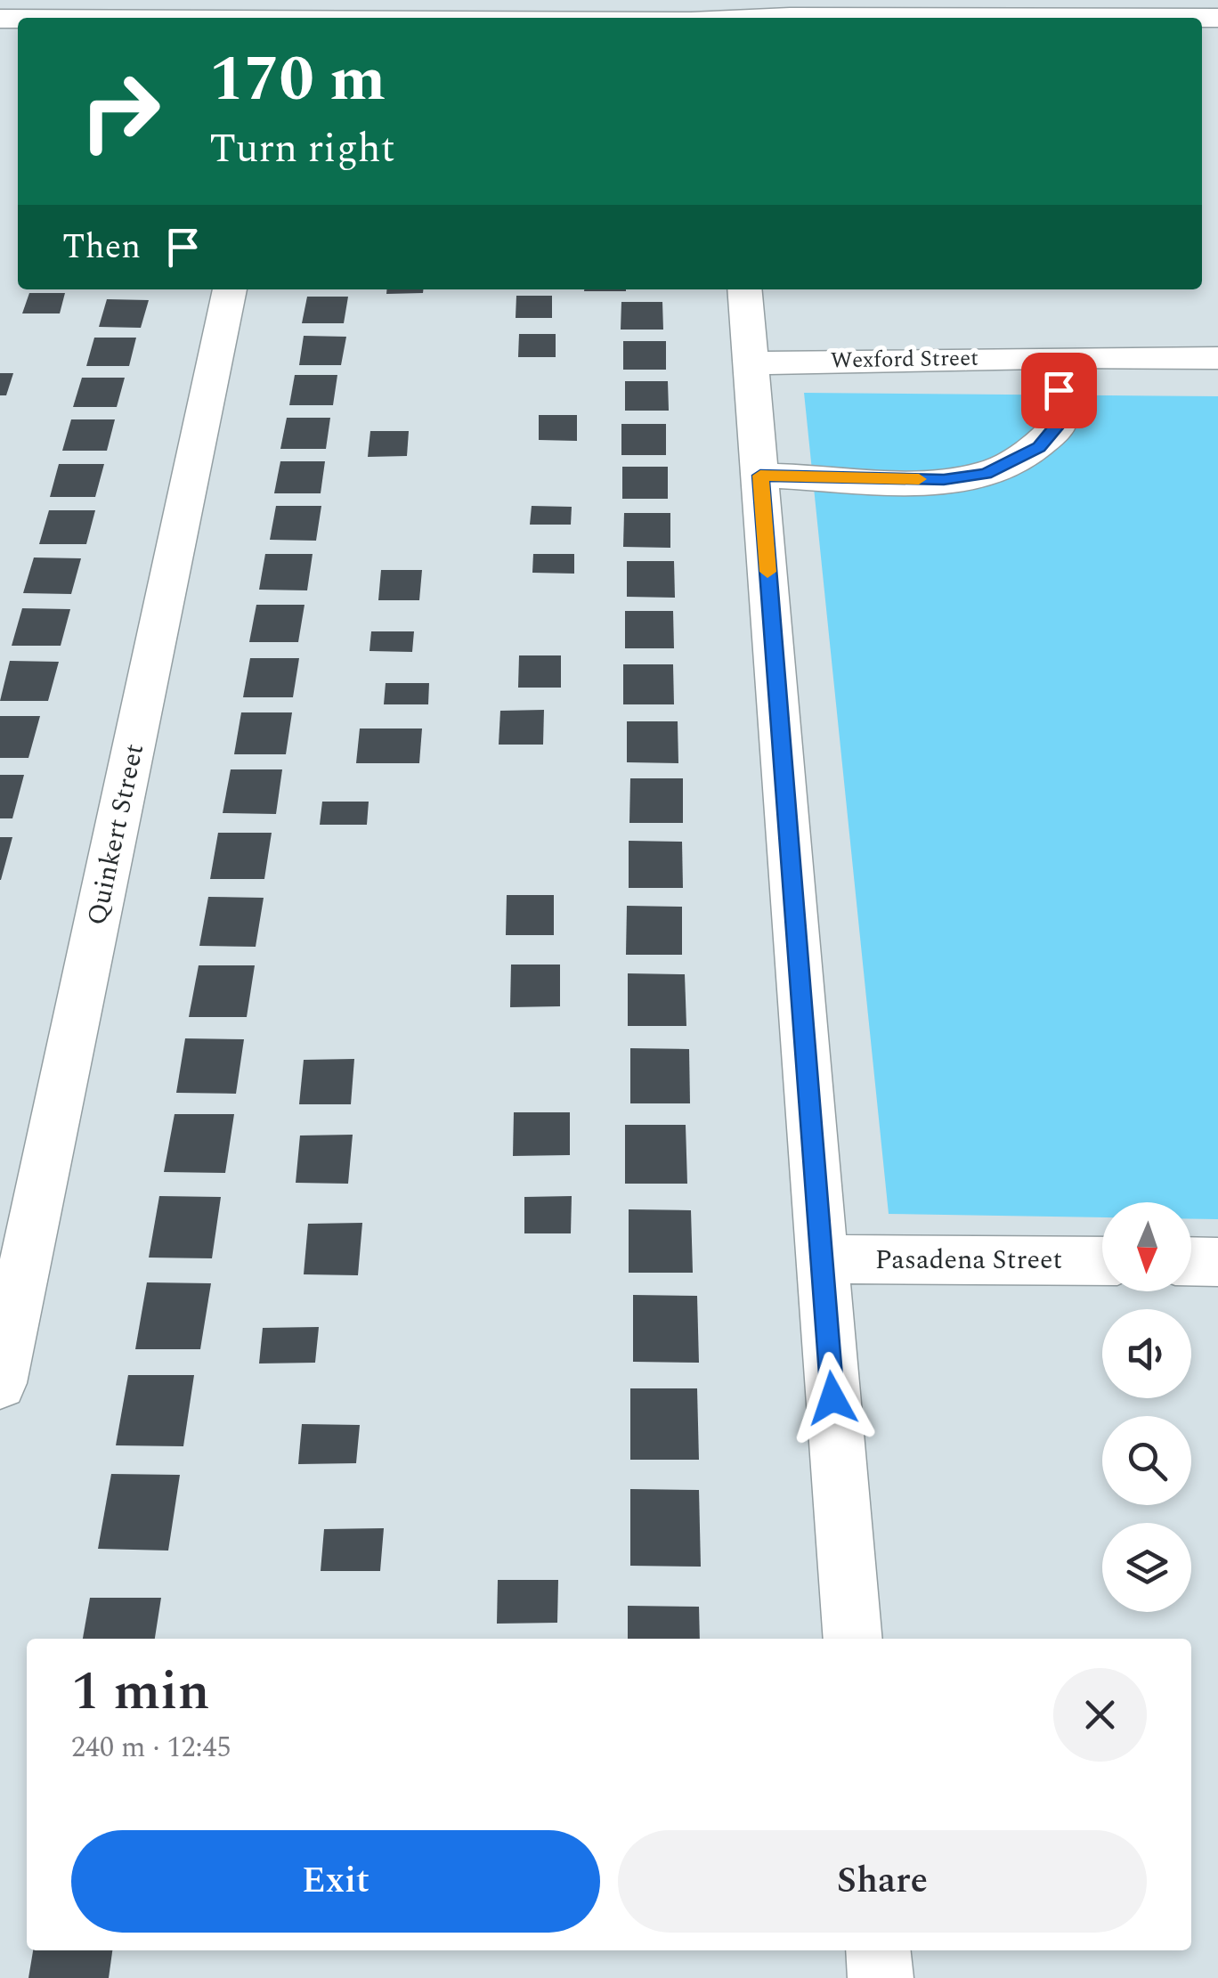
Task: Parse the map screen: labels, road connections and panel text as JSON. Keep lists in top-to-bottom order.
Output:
{
  "streets": {
    "street": ["Wexford Street", "Quinkert Street", "Pasadena Street"]
  },
  "north": "bottom",
  "page": {
    "turn": ["170 m", "Turn right"],
    "then": "Then",
    "heading": ["1 min", "240 m · 12:45"],
    "buttons": ["Exit", "Share"]
  }
}
